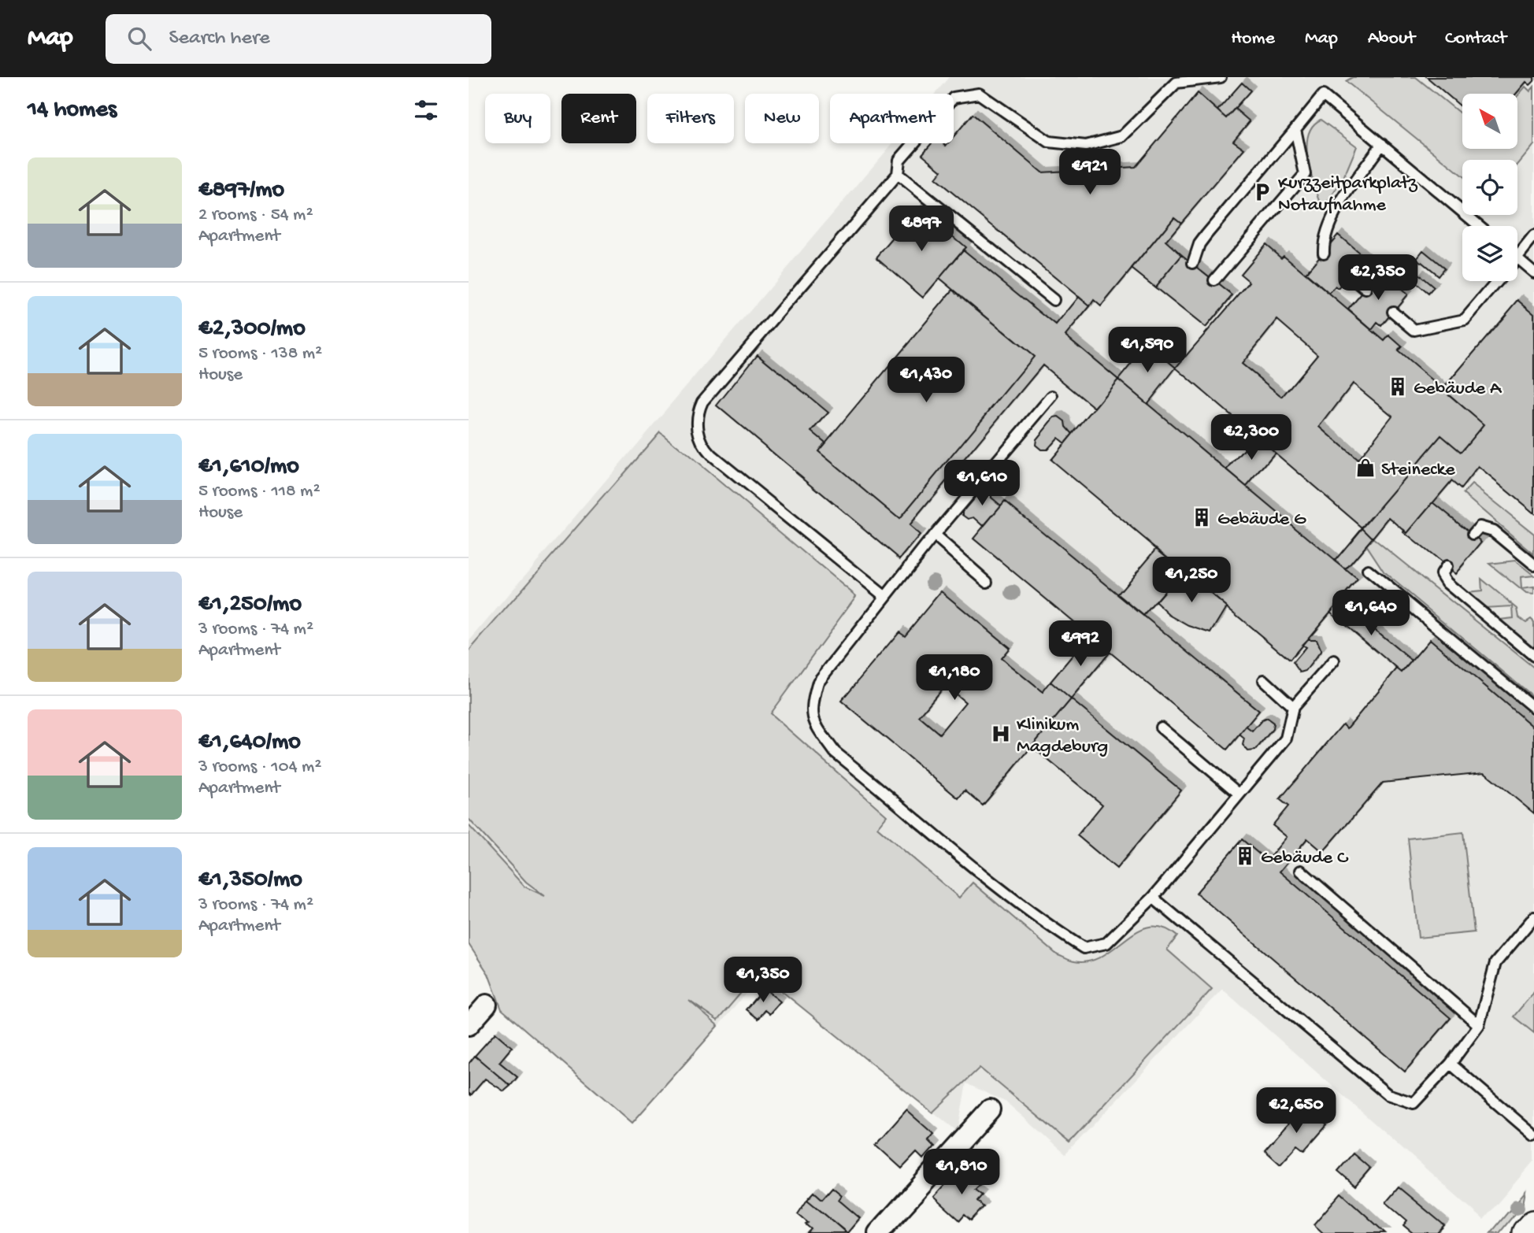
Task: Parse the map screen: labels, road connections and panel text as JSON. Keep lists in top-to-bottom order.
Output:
{
  "places": {
    "parking": ["Kurzzeitparkplatz Notaufnahme"],
    "building": ["Gebäude A", "Gebäude G", "Gebäude C"],
    "shop": ["Steinecke"],
    "hospital": ["Klinikum Magdeburg"]
  },
  "north": "top left",
  "page": {
    "header": "Map",
    "search": "Search here",
    "nav": [
      "Home",
      "Map",
      "About",
      "Contact"
    ],
    "heading": "14 homes",
    "chip": [
      "Buy",
      "Rent",
      "Filters",
      "New",
      "Apartment"
    ],
    "list": [
      {
        "name": "€897/mo",
        "note": "2 rooms · 54 m² · Apartment"
      },
      {
        "name": "€2,300/mo",
        "note": "5 rooms · 138 m² · House"
      },
      {
        "name": "€1,610/mo",
        "note": "5 rooms · 118 m² · House"
      },
      {
        "name": "€1,250/mo",
        "note": "3 rooms · 74 m² · Apartment"
      },
      {
        "name": "€1,640/mo",
        "note": "3 rooms · 104 m² · Apartment"
      },
      {
        "name": "€1,350/mo",
        "note": "3 rooms · 74 m² · Apartment"
      }
    ],
    "price": [
      "€921",
      "€897",
      "€2,350",
      "€1,590",
      "€1,430",
      "€2,300",
      "€1,610",
      "€1,250",
      "€1,640",
      "€992",
      "€1,180",
      "€1,350",
      "€2,650",
      "€1,810"
    ]
  }
}
